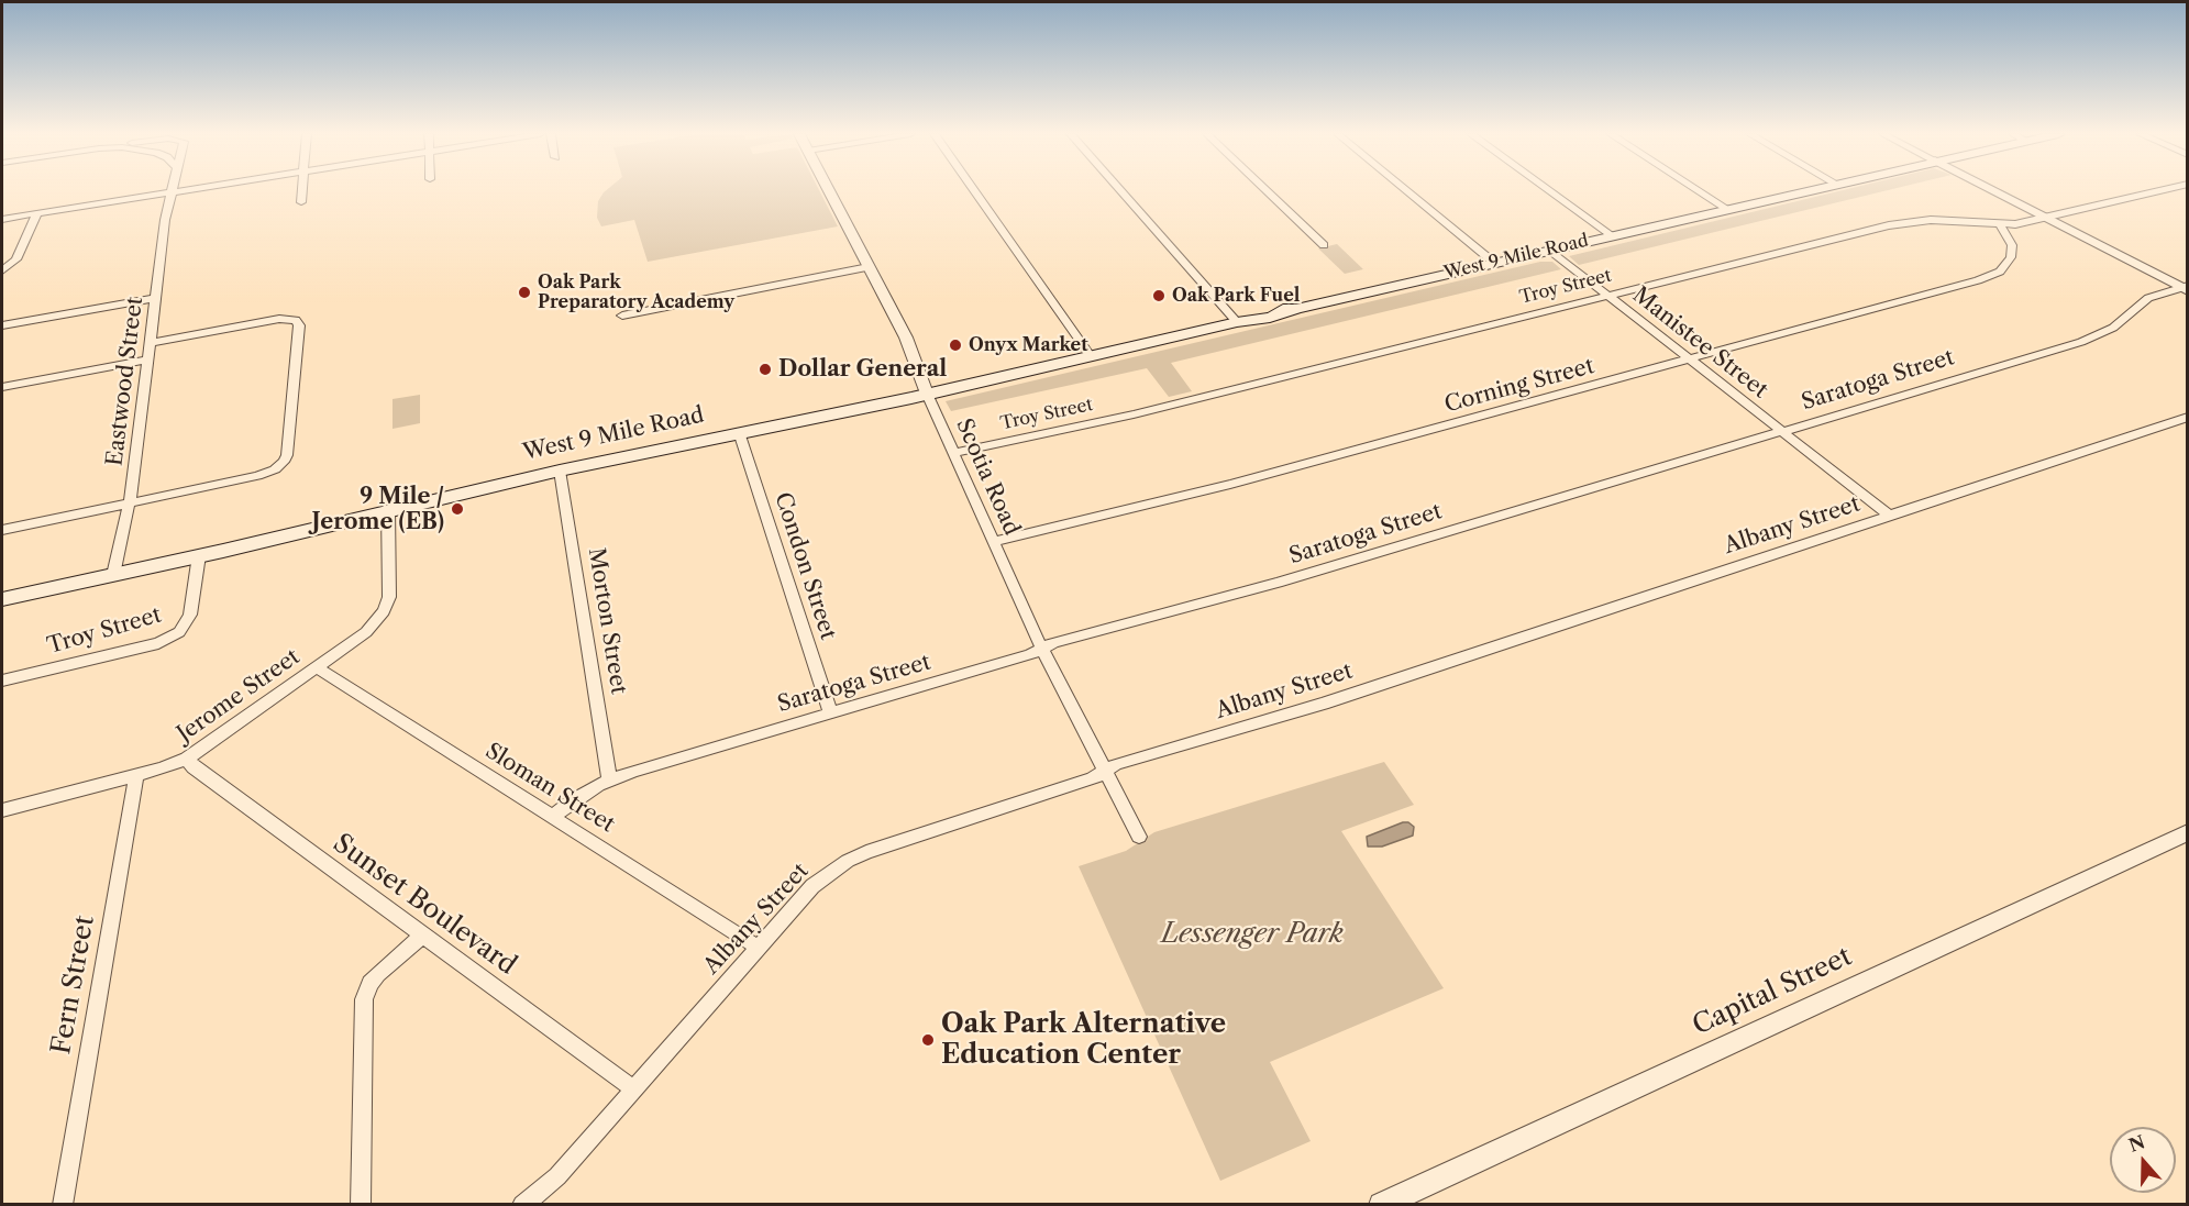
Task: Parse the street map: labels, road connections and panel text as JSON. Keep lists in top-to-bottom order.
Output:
{
  "streets": {
    "main road": ["West 9 Mile Road"],
    "street": [
      "Troy Street",
      "Manistee Street",
      "Saratoga Street",
      "Eastwood Street",
      "Corning Street",
      "Scotia Road",
      "Albany Street",
      "Condon Street",
      "Morton Street",
      "Jerome Street",
      "Sloman Street",
      "Sunset Boulevard",
      "Fern Street",
      "Capital Street"
    ]
  },
  "crossings": [
    ["West 9 Mile Road", "Troy Street"],
    ["West 9 Mile Road", "Manistee Street"],
    ["West 9 Mile Road", "Eastwood Street"],
    ["West 9 Mile Road", "Scotia Road"],
    ["West 9 Mile Road", "Condon Street"],
    ["West 9 Mile Road", "Morton Street"],
    ["West 9 Mile Road", "Jerome Street"],
    ["Troy Street", "Manistee Street"],
    ["Troy Street", "Corning Street"],
    ["Troy Street", "Scotia Road"],
    ["Manistee Street", "Saratoga Street"],
    ["Manistee Street", "Corning Street"],
    ["Manistee Street", "Albany Street"],
    ["Saratoga Street", "Scotia Road"],
    ["Saratoga Street", "Condon Street"],
    ["Saratoga Street", "Morton Street"],
    ["Saratoga Street", "Sloman Street"],
    ["Corning Street", "Scotia Road"],
    ["Scotia Road", "Albany Street"],
    ["Albany Street", "Sloman Street"],
    ["Albany Street", "Sunset Boulevard"],
    ["Jerome Street", "Sloman Street"],
    ["Jerome Street", "Sunset Boulevard"],
    ["Jerome Street", "Fern Street"]
  ],
  "parks": ["Lessenger Park"],
  "places": [
    "Oak Park Preparatory Academy",
    "Oak Park Fuel",
    "Onyx Market",
    "Dollar General",
    "9 Mile / Jerome (EB)",
    "Oak Park Alternative Education Center"
  ],
  "north": "top"
}
